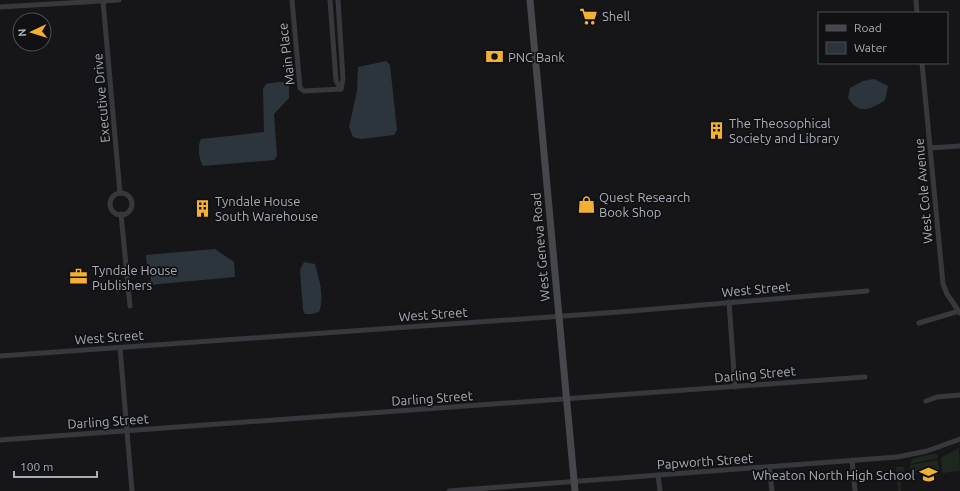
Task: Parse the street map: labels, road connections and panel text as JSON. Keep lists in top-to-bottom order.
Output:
{
  "streets": {
    "main road": ["West Geneva Road"],
    "street": [
      "Main Place",
      "Executive Drive",
      "West Cole Avenue",
      "West Street",
      "Darling Street",
      "Papworth Street"
    ]
  },
  "crossings": [
    ["West Geneva Road", "West Street"],
    ["West Geneva Road", "Darling Street"],
    ["West Geneva Road", "Papworth Street"]
  ],
  "places": {
    "supermarket": ["Shell"],
    "bank": ["PNC Bank"],
    "building": ["The Theosophical Society and Library", "Tyndale House South Warehouse"],
    "shop": ["Quest Research Book Shop"],
    "office": ["Tyndale House Publishers"],
    "school or university": ["Wheaton North High School"]
  },
  "legend": ["Road", "Water"],
  "scale_bar": "100 m",
  "north": "left"
}
